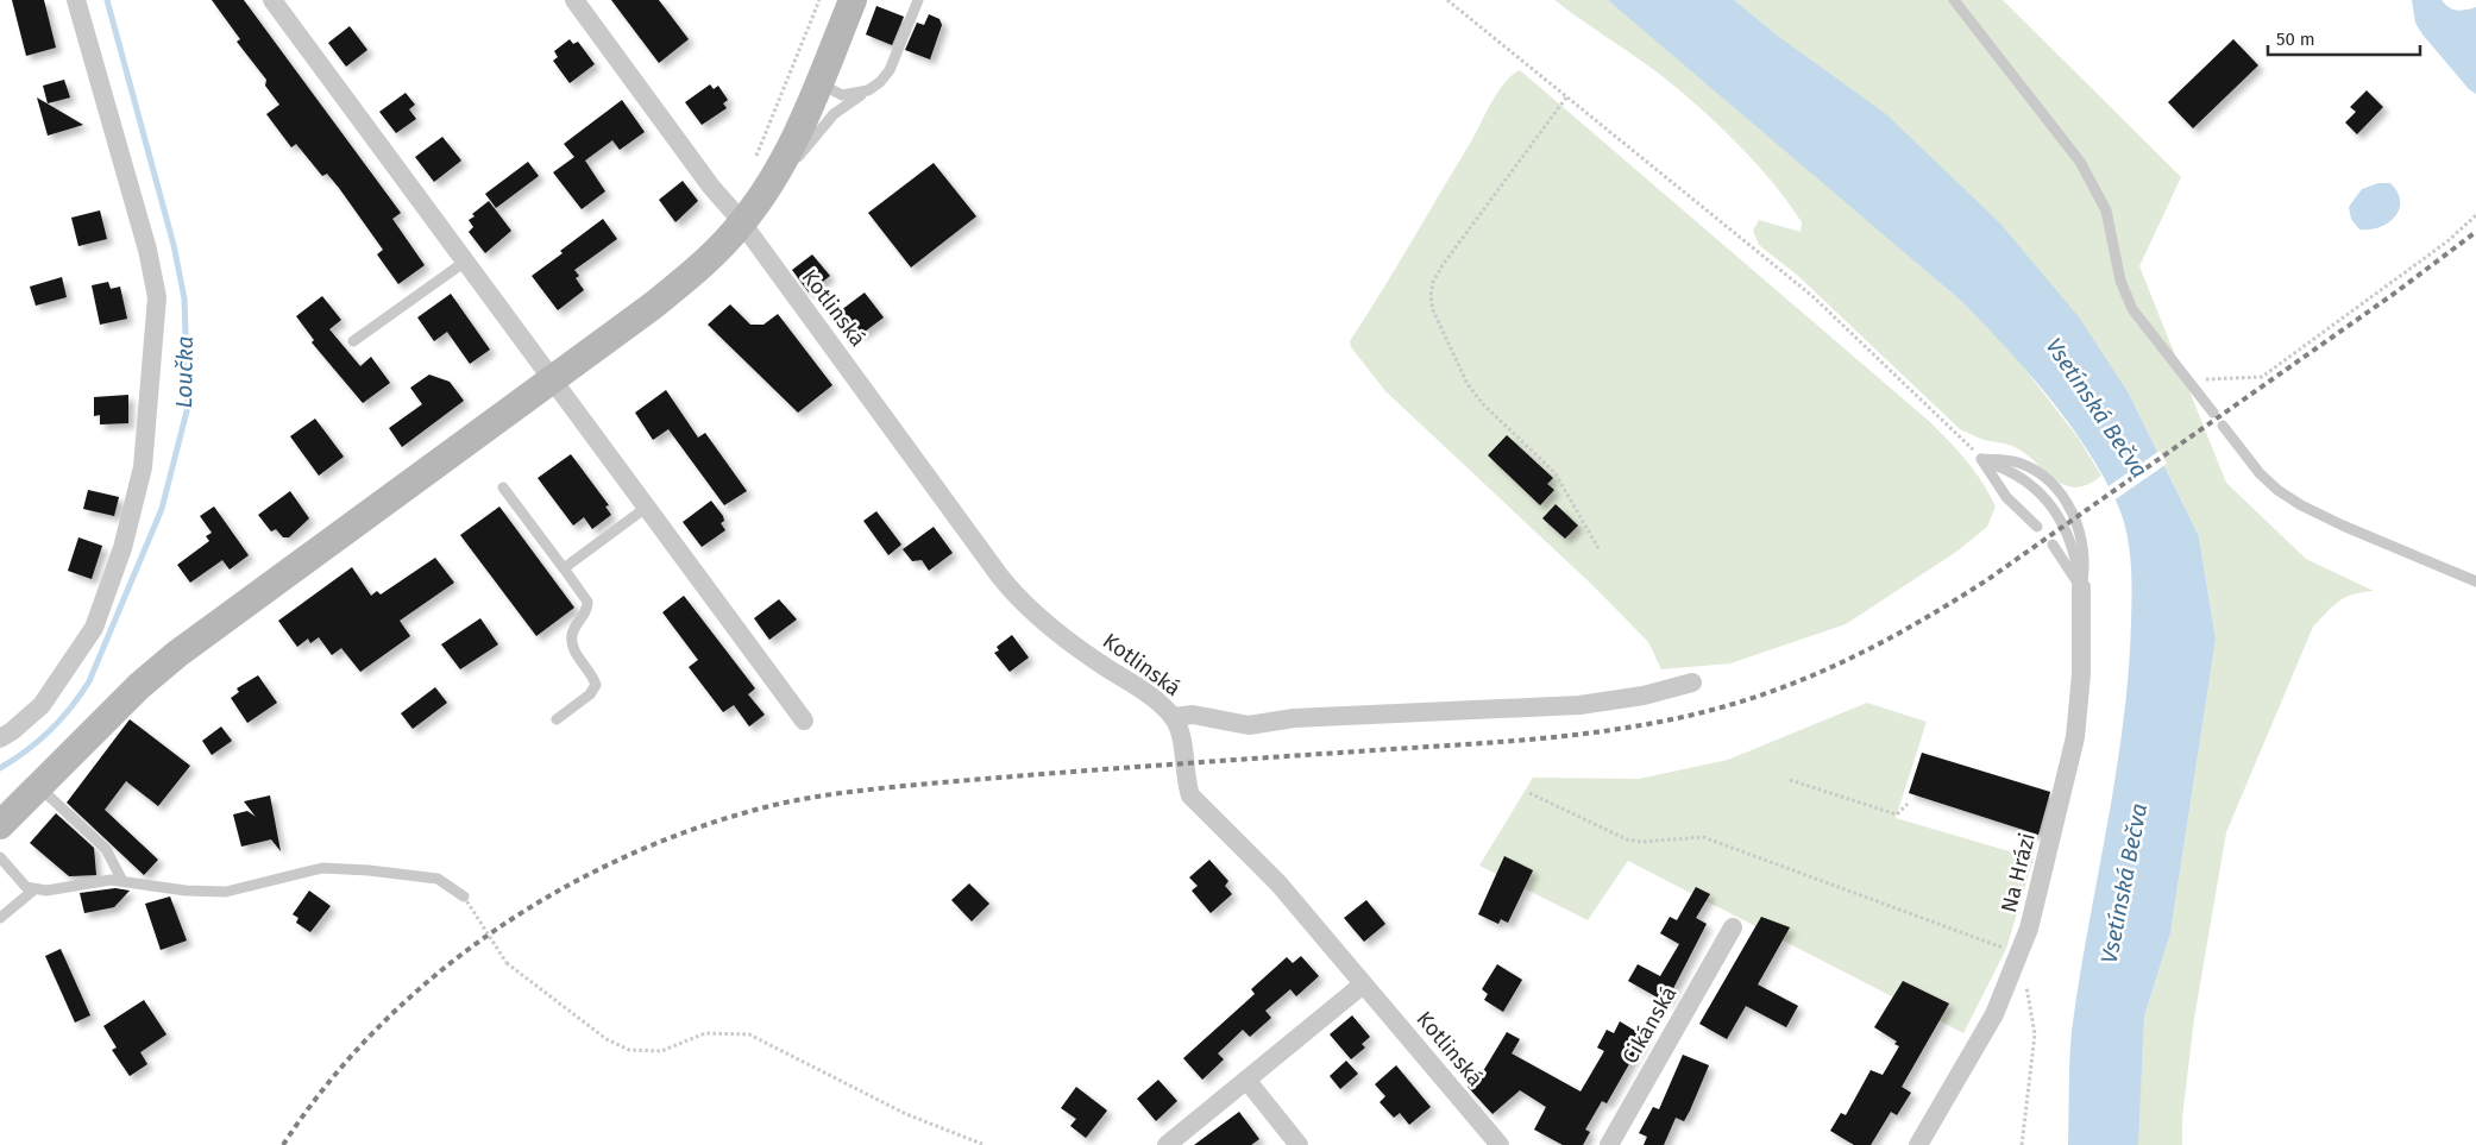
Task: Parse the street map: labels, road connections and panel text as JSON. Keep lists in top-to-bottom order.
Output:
{
  "streets": {
    "street": ["Kotlinská", "Na Hrázi", "Cikánská"]
  },
  "water": ["Loučka", "Vsetínská Bečva"],
  "scale_bar": "50 m"
}
